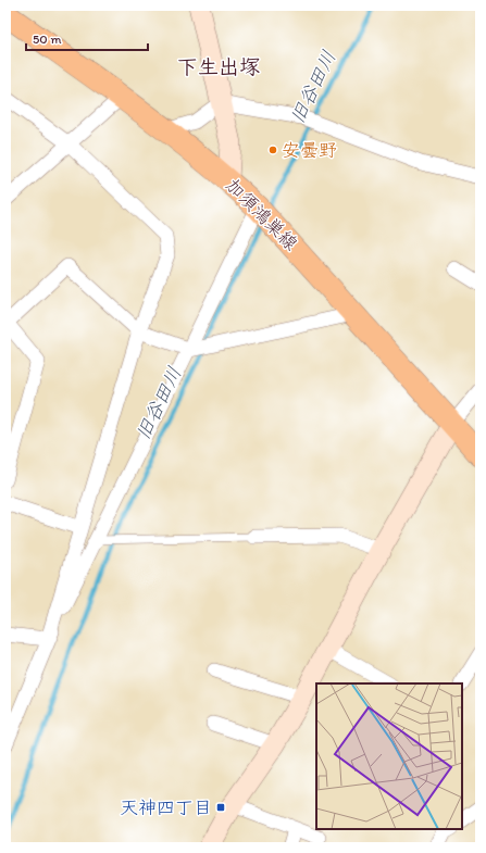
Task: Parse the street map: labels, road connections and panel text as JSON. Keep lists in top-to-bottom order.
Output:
{
  "streets": {
    "main road": ["加須鴻巣線"]
  },
  "districts": ["下生出塚"],
  "water": ["旧谷田川"],
  "places": {
    "other": ["安曇野"],
    "transit": ["天神四丁目"]
  },
  "scale_bar": "50 m"
}
